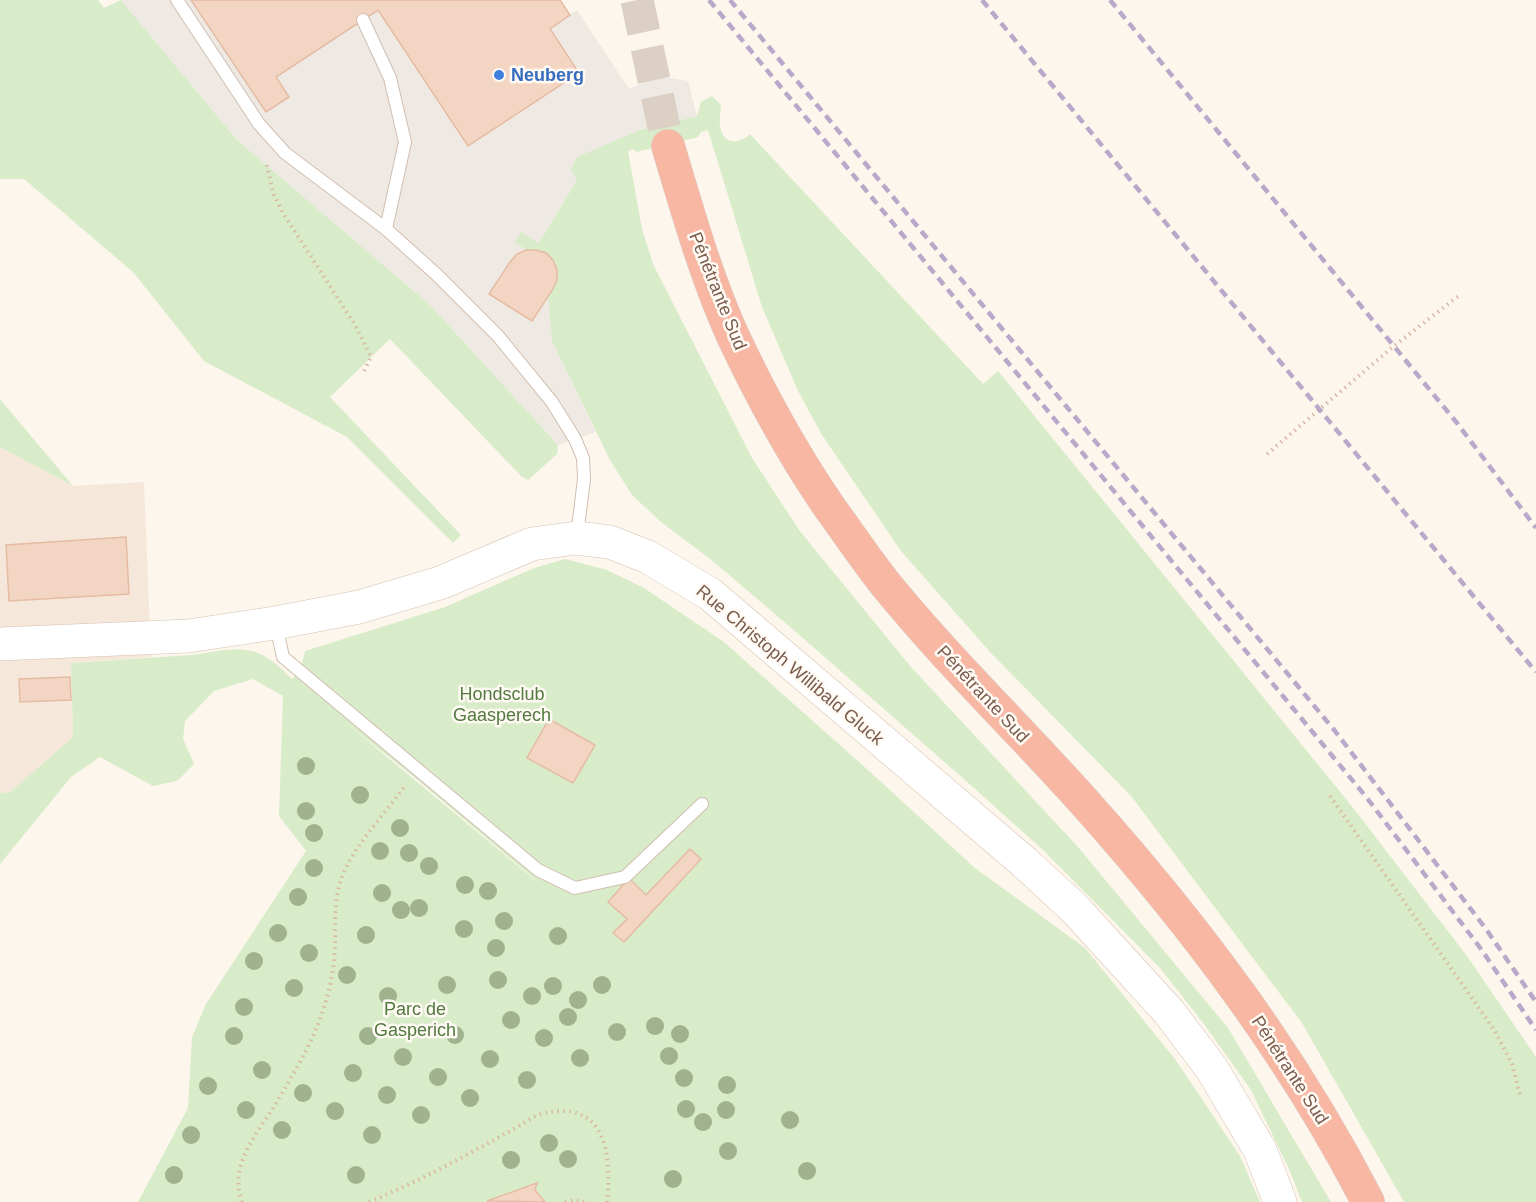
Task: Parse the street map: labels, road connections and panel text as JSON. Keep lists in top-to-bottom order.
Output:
{
  "streets": {
    "highway": ["Pénétrante Sud"],
    "street": ["Rue Christoph Willibald Gluck"]
  },
  "parks": ["Hondsclub Gaasperech", "Parc de Gasperich"],
  "places": ["Neuberg"]
}
